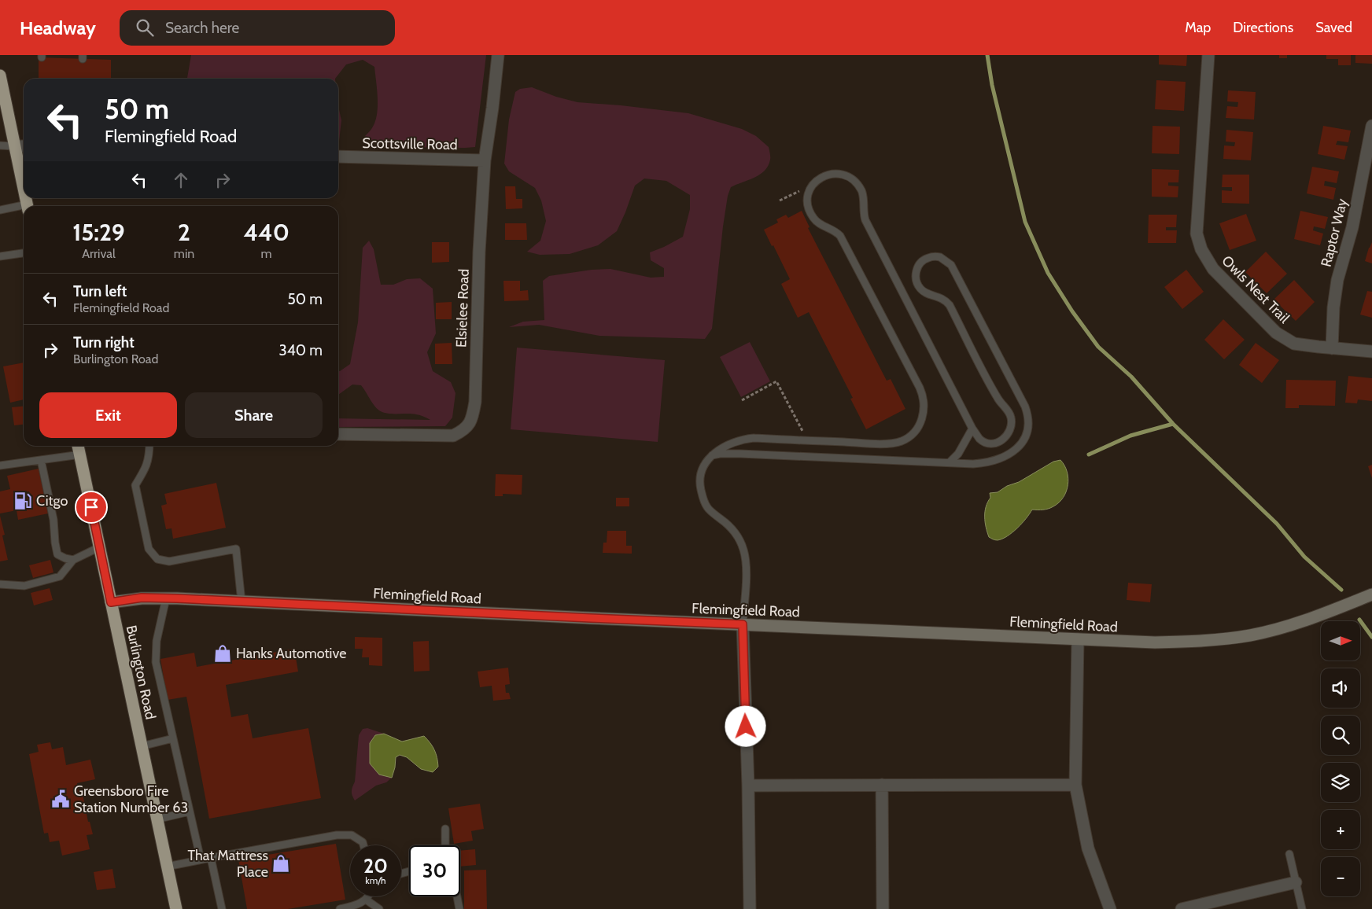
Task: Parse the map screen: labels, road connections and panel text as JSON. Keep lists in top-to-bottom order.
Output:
{
  "streets": {
    "highway": ["Burlington Road"],
    "street": [
      "Scottsville Road",
      "Raptor Way",
      "Owls Nest Trail",
      "Elsielee Road",
      "Flemingfield Road"
    ]
  },
  "crossings": [
    ["Scottsville Road", "Elsielee Road"],
    ["Raptor Way", "Owls Nest Trail"],
    ["Flemingfield Road", "Burlington Road"]
  ],
  "places": {
    "fuel station": ["Citgo"],
    "shop": ["Hanks Automotive", "That Mattress Place"],
    "public building": ["Greensboro Fire Station Number 63"]
  },
  "north": "right",
  "page": {
    "header": "Headway",
    "search": "Search here",
    "nav": ["Map", "Directions", "Saved"],
    "turn": ["50 m", "Flemingfield Road"],
    "eta": [
      "15:29",
      "Arrival",
      "2",
      "min",
      "440",
      "m"
    ],
    "list": [
      {
        "name": "Turn left",
        "note": "Flemingfield Road",
        "value": "50 m"
      },
      {
        "name": "Turn right",
        "note": "Burlington Road",
        "value": "340 m"
      }
    ],
    "buttons": ["Exit", "Share"],
    "map_buttons": ["+", "−"],
    "speed": "20 km/h",
    "limit": "30"
  }
}
